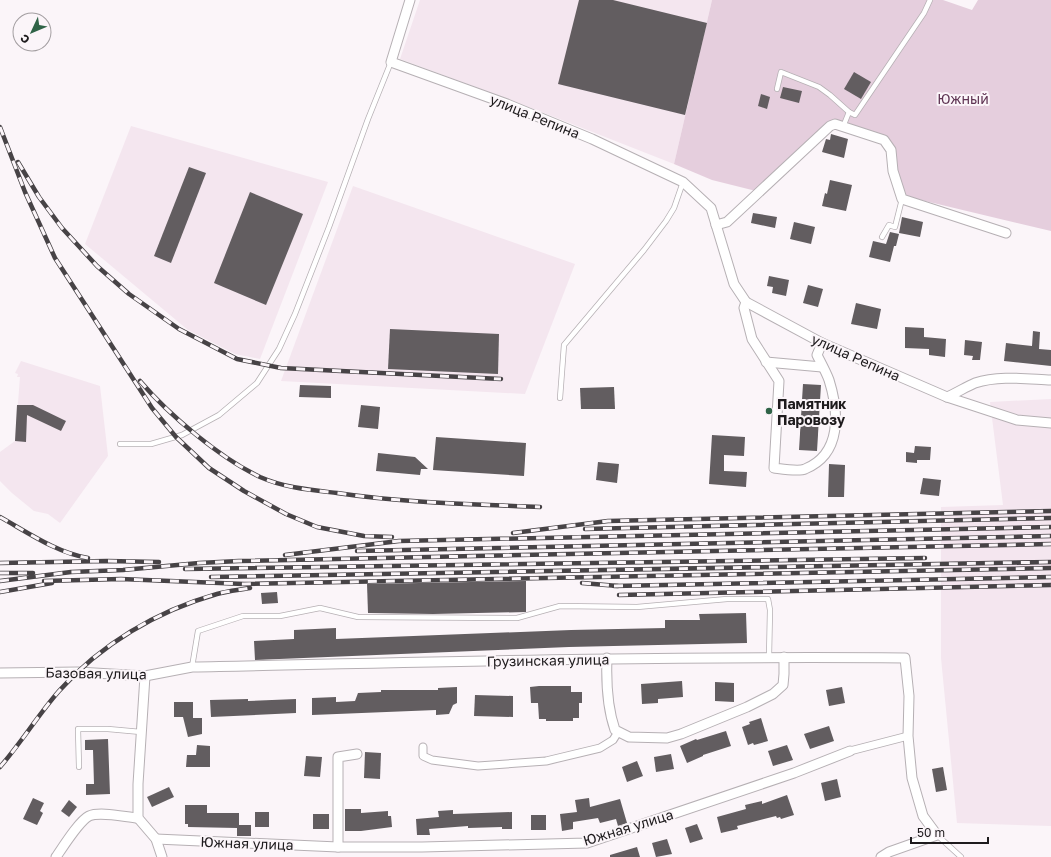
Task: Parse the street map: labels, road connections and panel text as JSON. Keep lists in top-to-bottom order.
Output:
{
  "streets": {
    "street": [
      "улица Репина",
      "Грузинская улица",
      "Базовая улица",
      "Южная улица"
    ]
  },
  "crossings": [
    ["Грузинская улица", "Базовая улица"]
  ],
  "parks": ["Южный"],
  "places": ["Памятник Паровозу"],
  "scale_bar": "50 m",
  "north": "bottom left"
}
